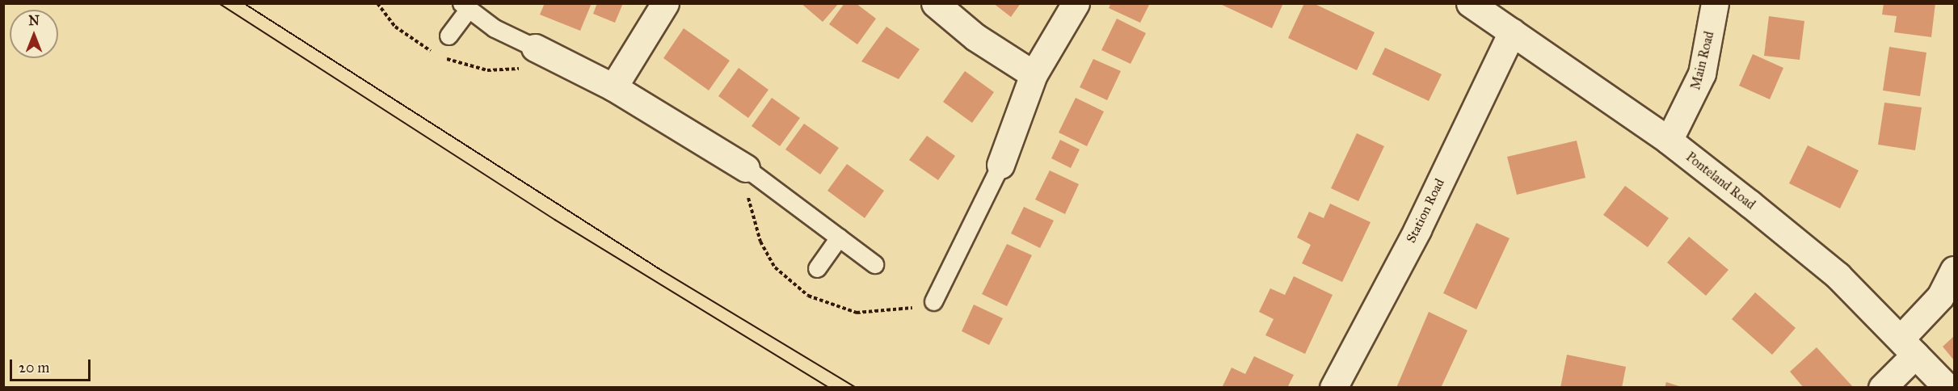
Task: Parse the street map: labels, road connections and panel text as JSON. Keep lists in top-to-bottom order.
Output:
{
  "streets": {
    "street": ["Main Road", "Ponteland Road", "Station Road"]
  },
  "crossings": [
    ["Main Road", "Ponteland Road"],
    ["Ponteland Road", "Station Road"]
  ],
  "scale_bar": "20 m",
  "north": "top"
}
